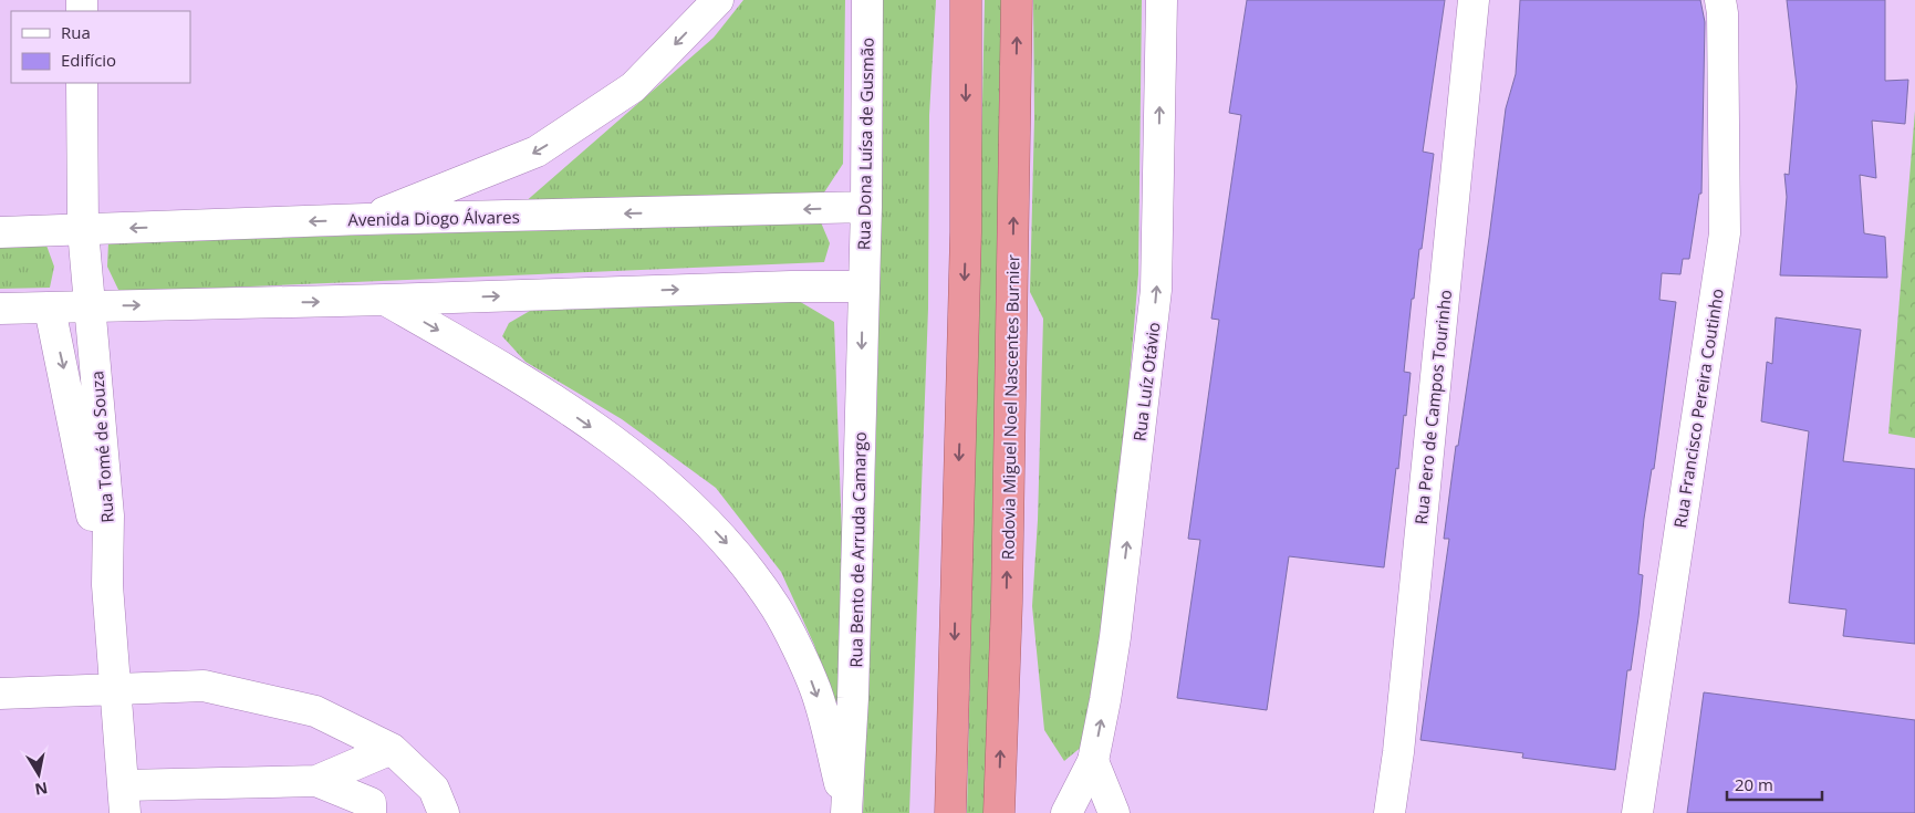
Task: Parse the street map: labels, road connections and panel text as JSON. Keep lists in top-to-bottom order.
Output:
{
  "streets": {
    "highway": ["Rodovia Miguel Noel Nascentes Burnier"],
    "street": [
      "Rua Dona Luísa de Gusmão",
      "Avenida Diogo Álvares",
      "Rua Luíz Otávio",
      "Rua Pero de Campos Tourinho",
      "Rua Francisco Pereira Coutinho",
      "Rua Tomé de Souza",
      "Rua Bento de Arruda Camargo"
    ]
  },
  "crossings": [
    ["Rua Dona Luísa de Gusmão", "Avenida Diogo Álvares"],
    ["Rua Dona Luísa de Gusmão", "Rua Bento de Arruda Camargo"],
    ["Avenida Diogo Álvares", "Rua Tomé de Souza"]
  ],
  "one_way": ["Rua Luíz Otávio", "Rua Bento de Arruda Camargo"],
  "legend": ["Rua", "Edifício"],
  "scale_bar": "20 m",
  "north": "bottom"
}
